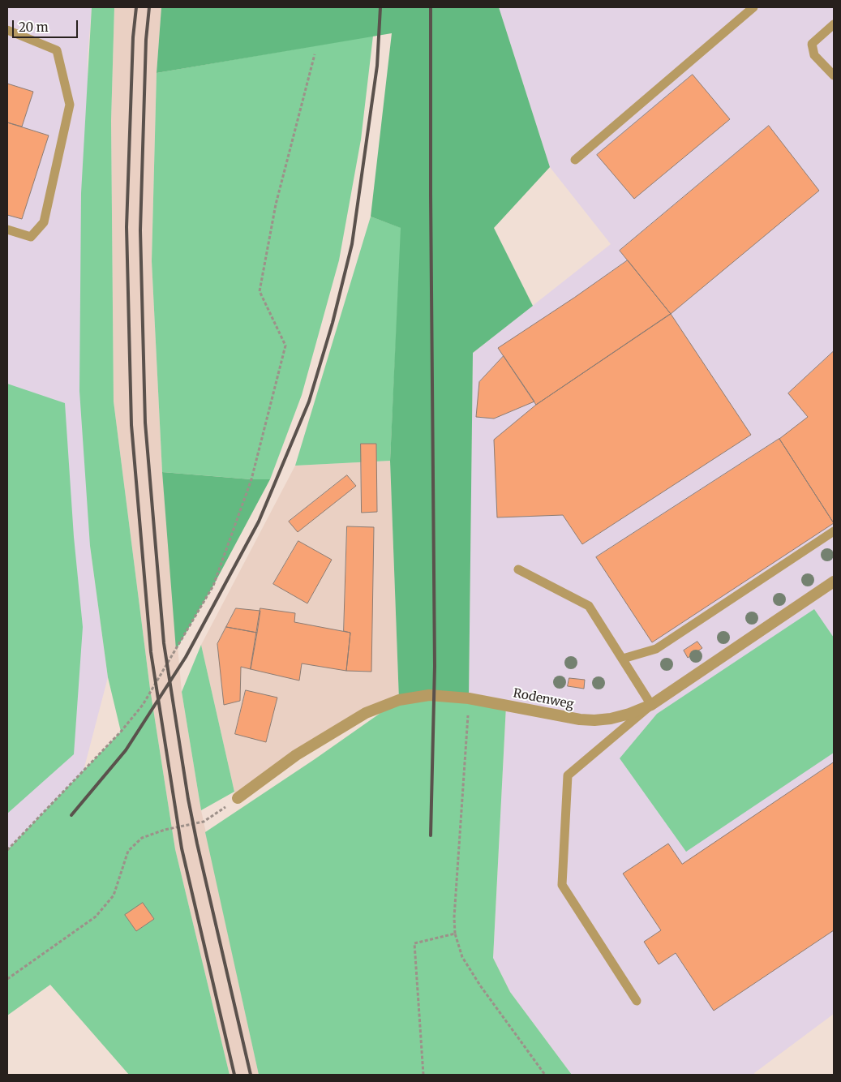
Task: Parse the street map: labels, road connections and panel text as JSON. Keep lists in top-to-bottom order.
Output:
{
  "streets": {
    "street": ["Rodenweg"]
  },
  "scale_bar": "20 m"
}
